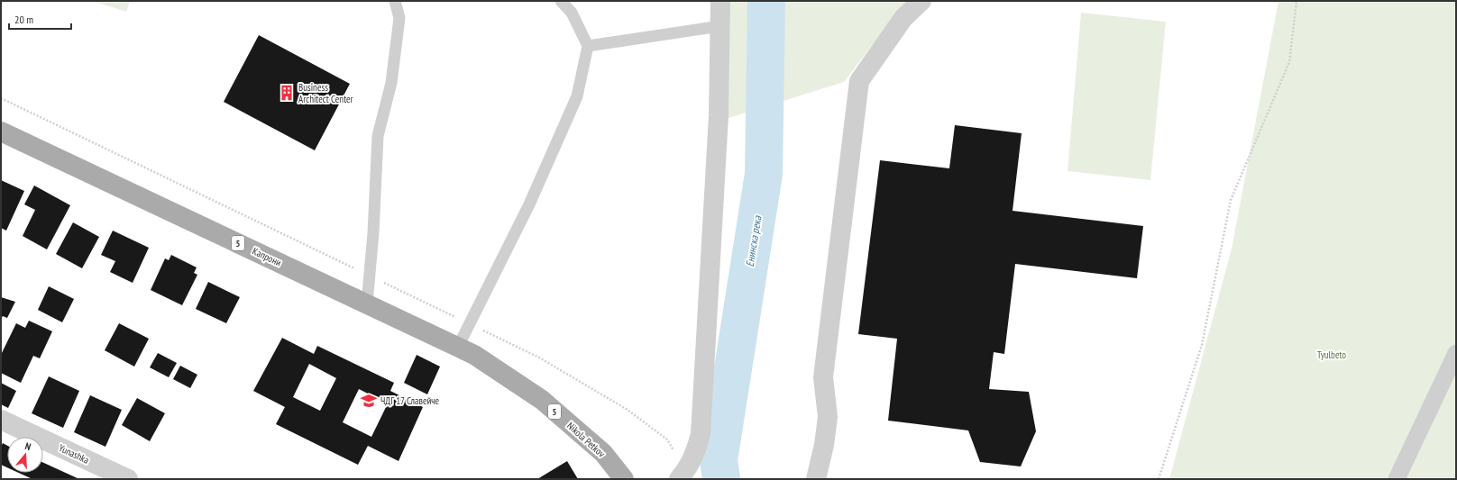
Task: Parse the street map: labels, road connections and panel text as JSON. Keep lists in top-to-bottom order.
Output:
{
  "streets": {
    "main road": ["5", "Капрони", "Nikola Petkov"],
    "street": ["Yunashka"]
  },
  "crossings": [
    ["Капрони", "Nikola Petkov"]
  ],
  "water": ["Енинска река"],
  "parks": ["Tyulbeto"],
  "places": {
    "building": ["Business Architect Center"],
    "school or university": ["ЧДГ 17 Славейче"]
  },
  "scale_bar": "20 m",
  "north": "top"
}
